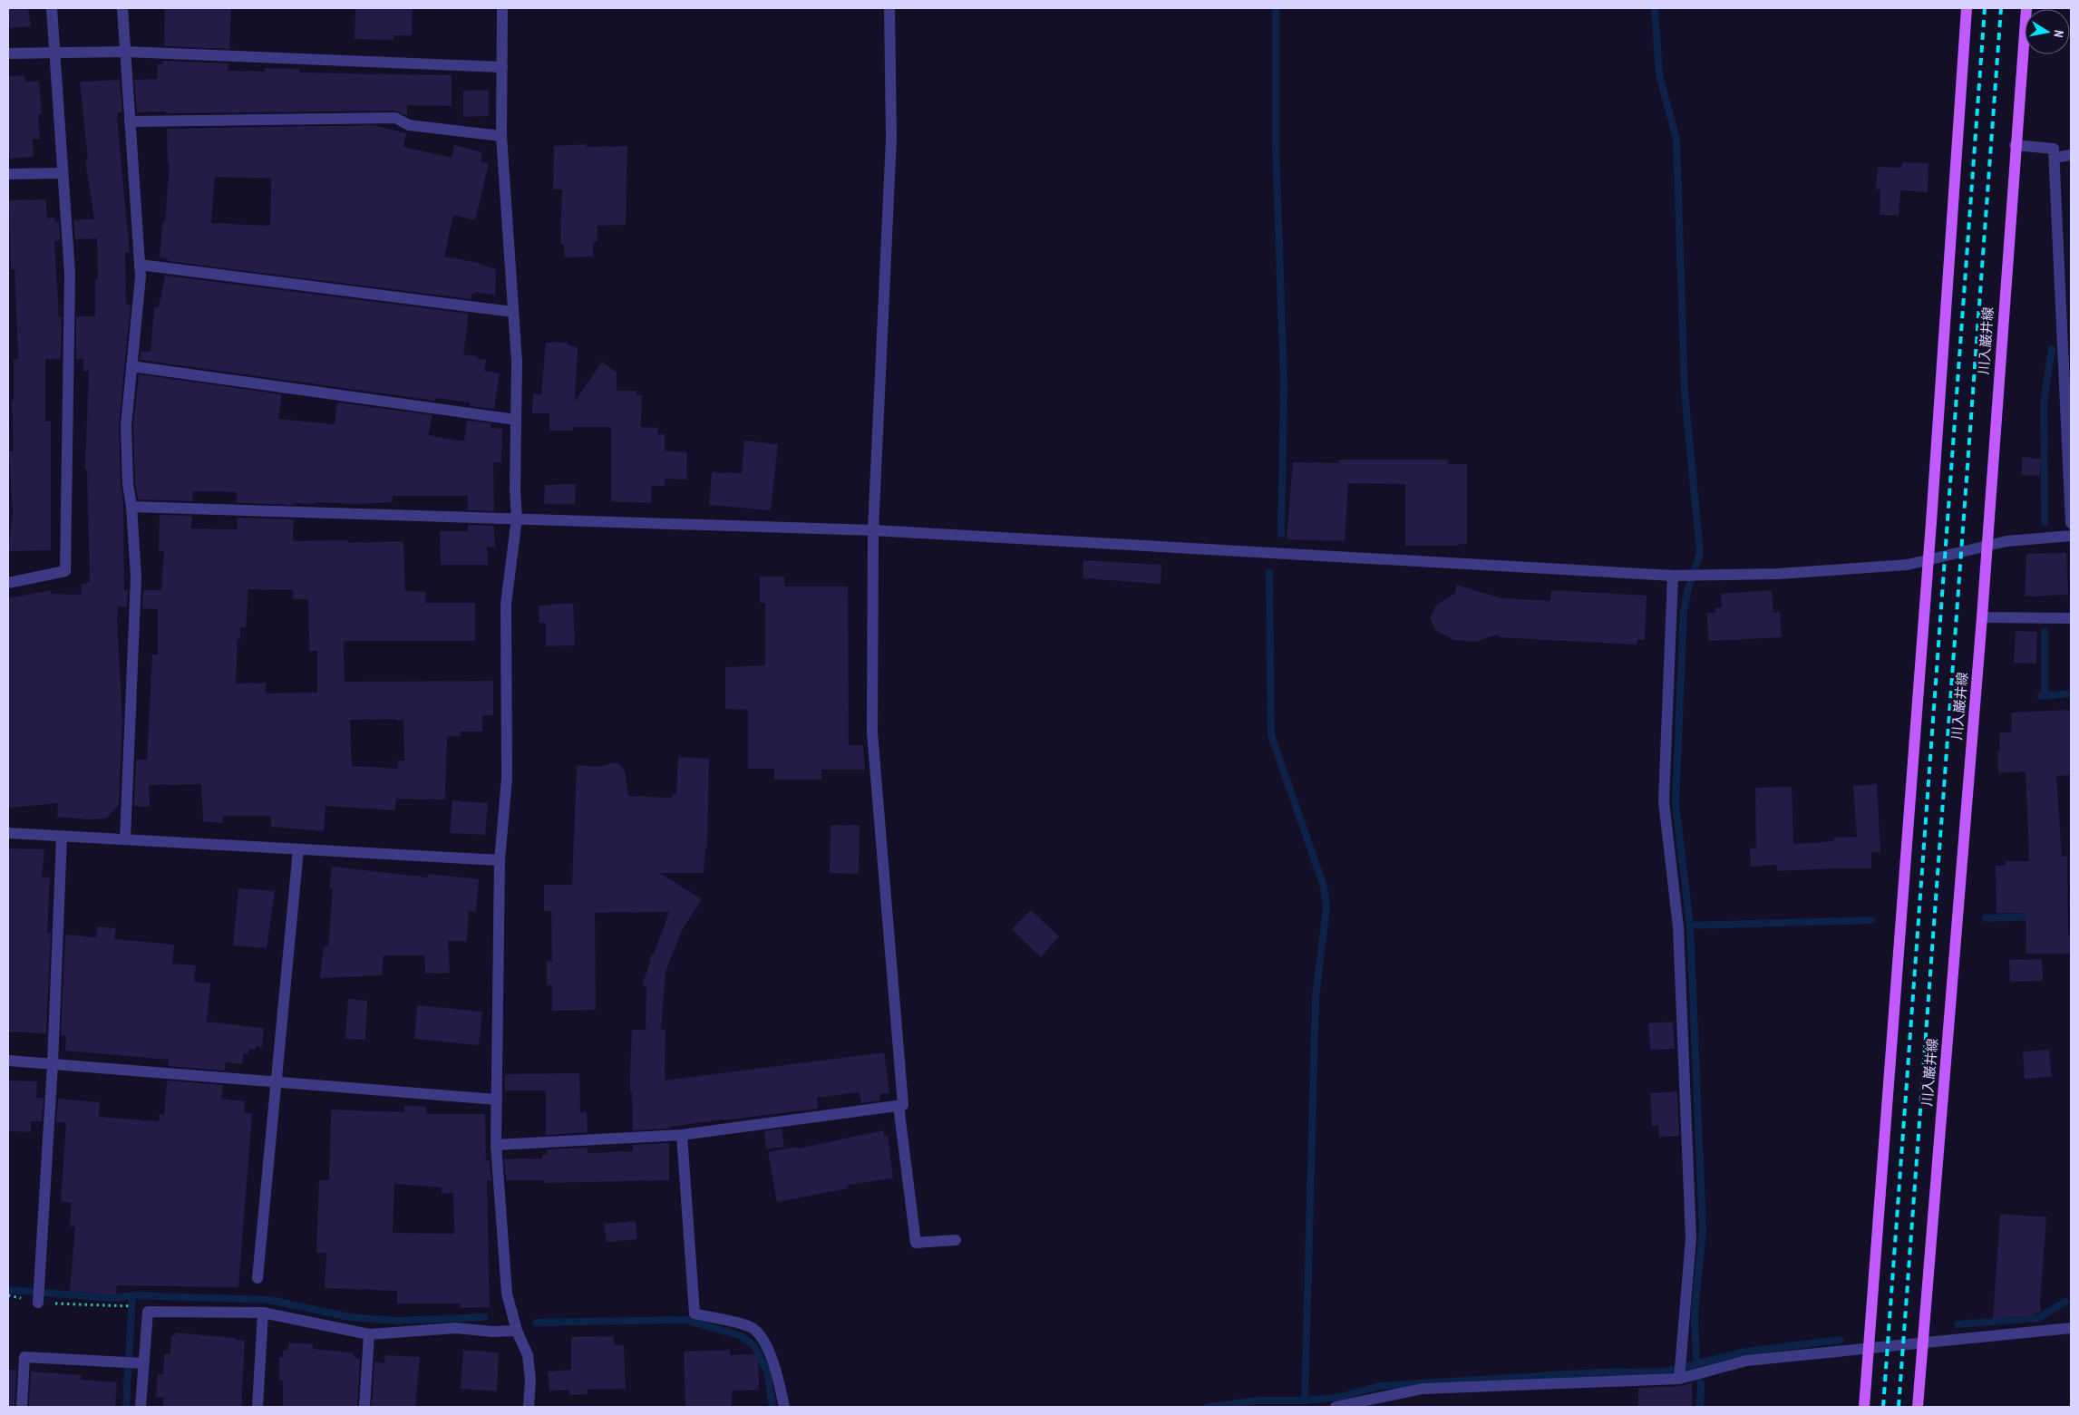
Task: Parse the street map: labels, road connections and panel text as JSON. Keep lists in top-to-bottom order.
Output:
{
  "streets": {
    "main road": ["川入巌井線"]
  },
  "north": "right"
}
